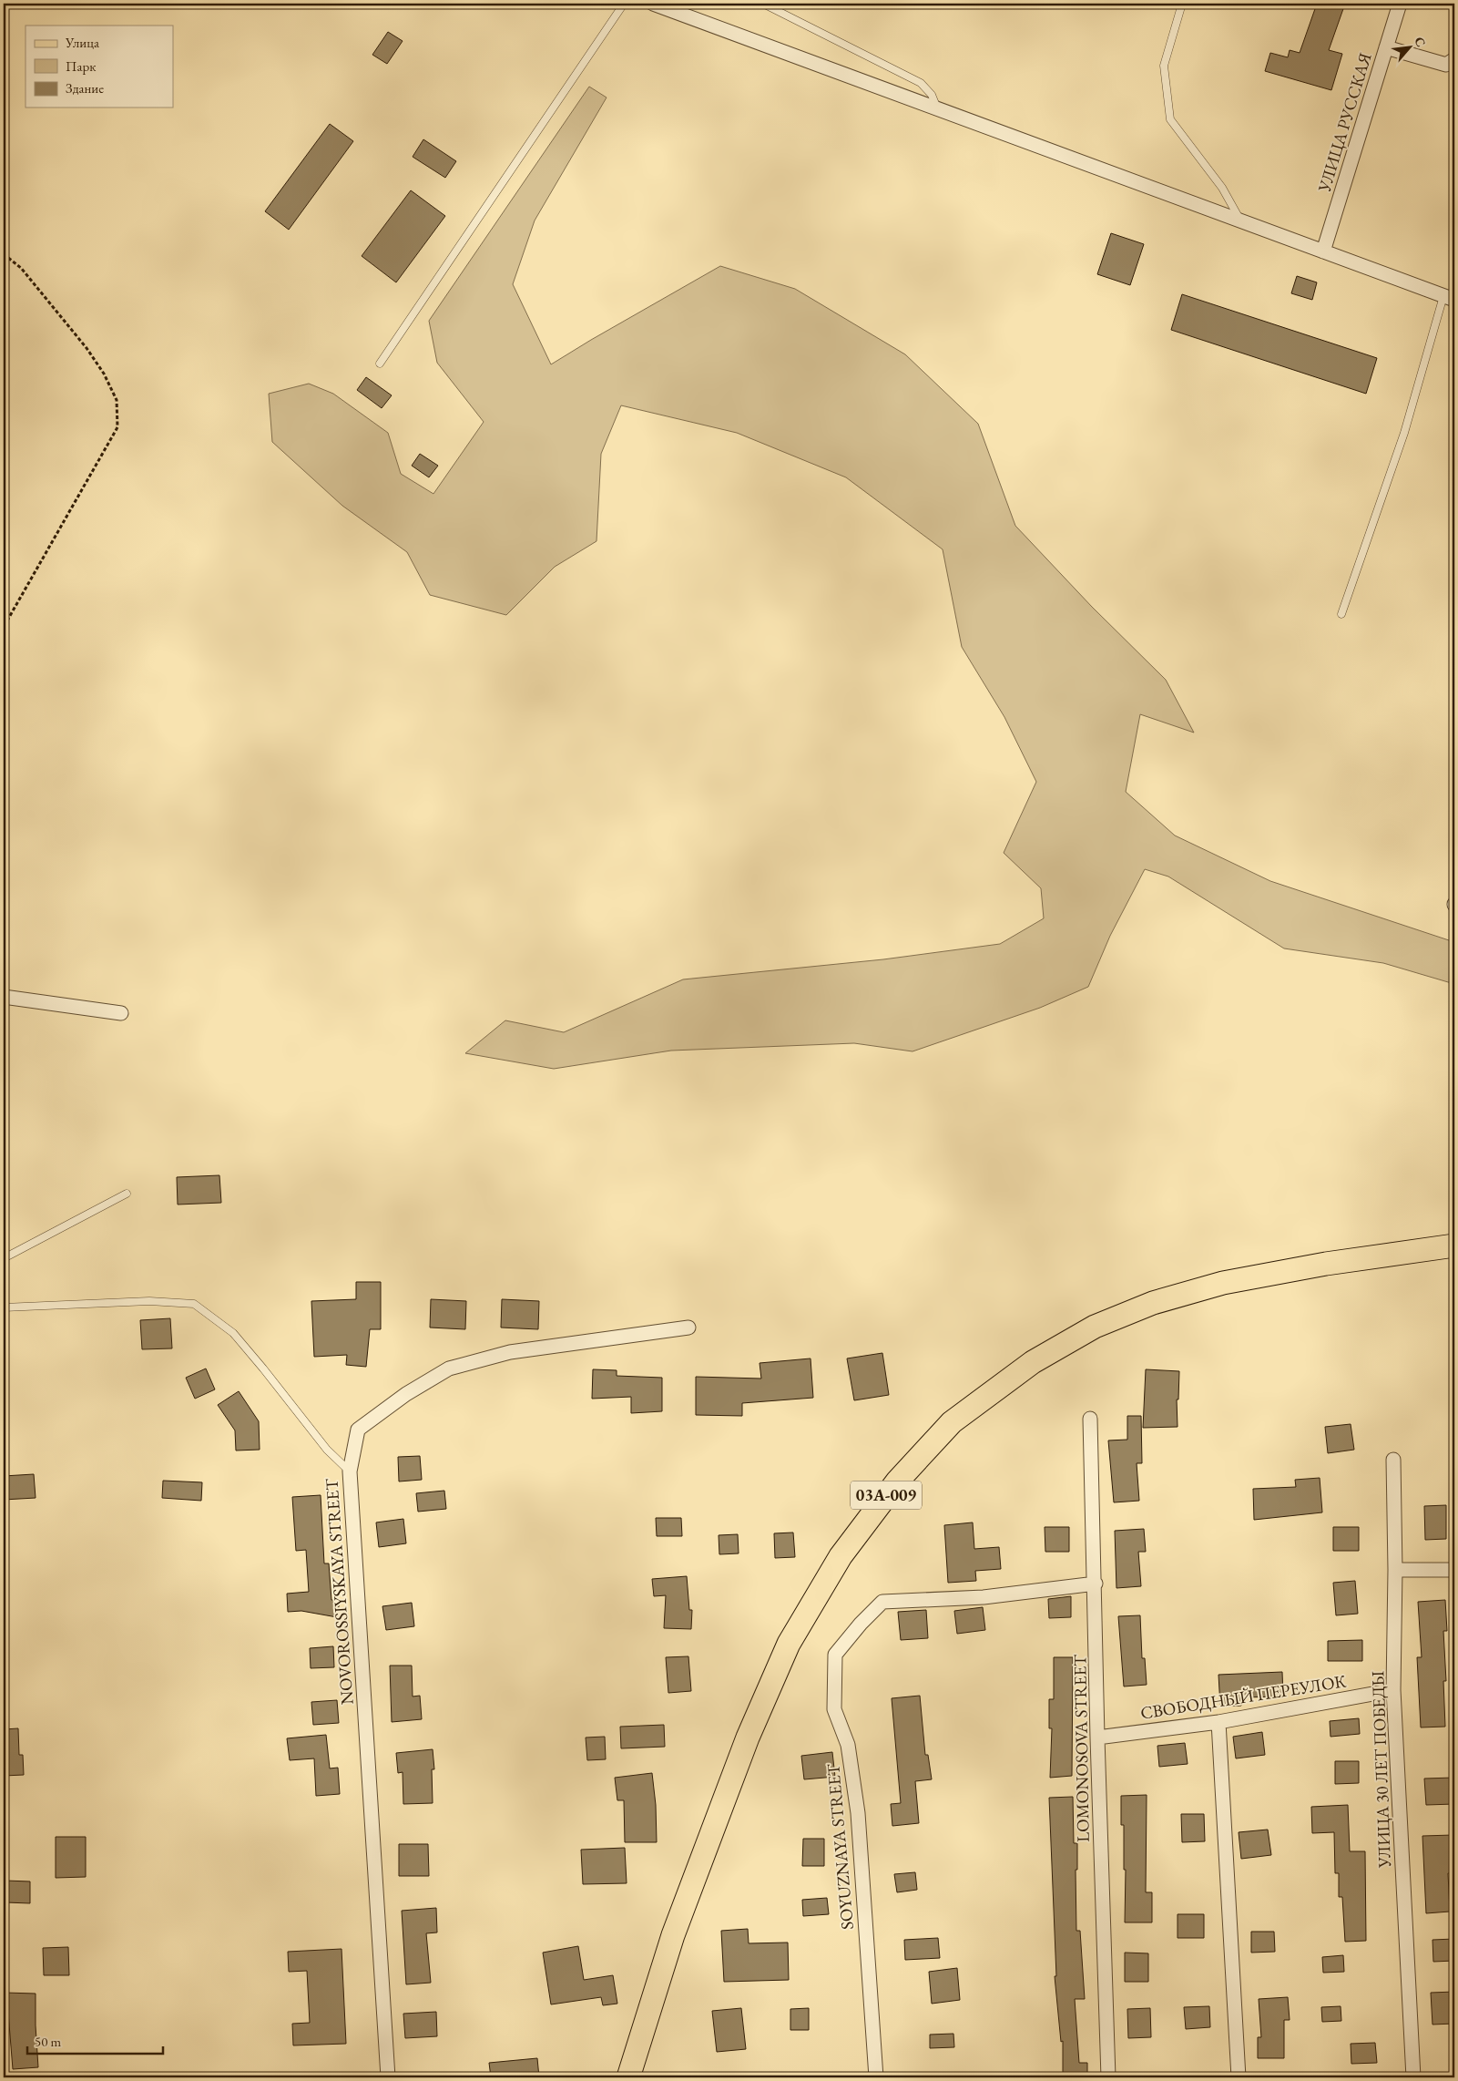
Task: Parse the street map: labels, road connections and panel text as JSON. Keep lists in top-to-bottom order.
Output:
{
  "streets": {
    "main road": ["03А-009"],
    "street": [
      "УЛИЦА РУССКАЯ",
      "NOVOROSSIYSKAYA STREET",
      "СВОБОДНЫЙ ПЕРЕУЛОК",
      "LOMONOSOVA STREET",
      "УЛИЦА 30 ЛЕТ ПОБЕДЫ",
      "SOYUZNAYA STREET"
    ]
  },
  "crossings": [
    ["СВОБОДНЫЙ ПЕРЕУЛОК", "LOMONOSOVA STREET"],
    ["СВОБОДНЫЙ ПЕРЕУЛОК", "УЛИЦА 30 ЛЕТ ПОБЕДЫ"],
    ["LOMONOSOVA STREET", "SOYUZNAYA STREET"]
  ],
  "legend": ["Улица", "Парк", "Здание"],
  "scale_bar": "50 m",
  "north": "top right"
}
